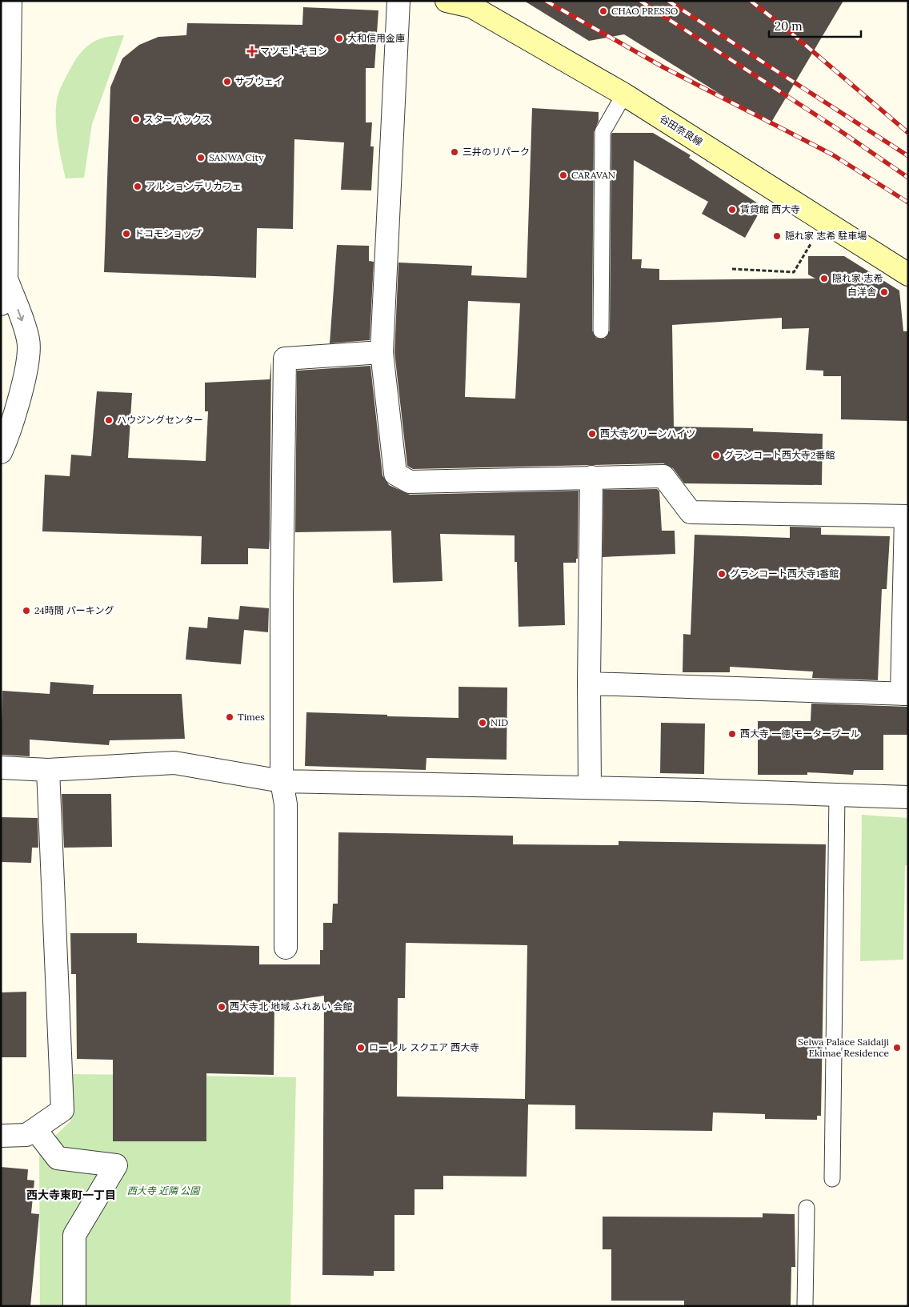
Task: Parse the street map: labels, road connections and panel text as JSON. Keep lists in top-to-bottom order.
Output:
{
  "streets": {
    "main road": ["谷田奈良線"]
  },
  "districts": ["西大寺東町一丁目"],
  "parks": ["西大寺 近隣 公園"],
  "places": {
    "other": [
      "CHAO PRESSO",
      "大和信用金庫",
      "サブウェイ",
      "スターバックス",
      "三井のリパーク",
      "SANWA City",
      "CARAVAN",
      "アルションデリカフェ",
      "賃貸館 西大寺",
      "ドコモショップ",
      "隠れ家 志希 駐車場",
      "隠れ家 志希",
      "白洋舎",
      "ハウジングセンター",
      "西大寺グリーンハイツ",
      "グランコート西大寺2番館",
      "グランコート西大寺1番館",
      "24時間 パーキング",
      "Times",
      "NID",
      "西大寺 一徳 モータープール",
      "西大寺北 地域 ふれあい 会館",
      "ローレル スクエア 西大寺",
      "Seiwa Palace Saidaiji Ekimae Residence"
    ],
    "health": ["マツモトキヨシ"]
  },
  "scale_bar": "20 m"
}
